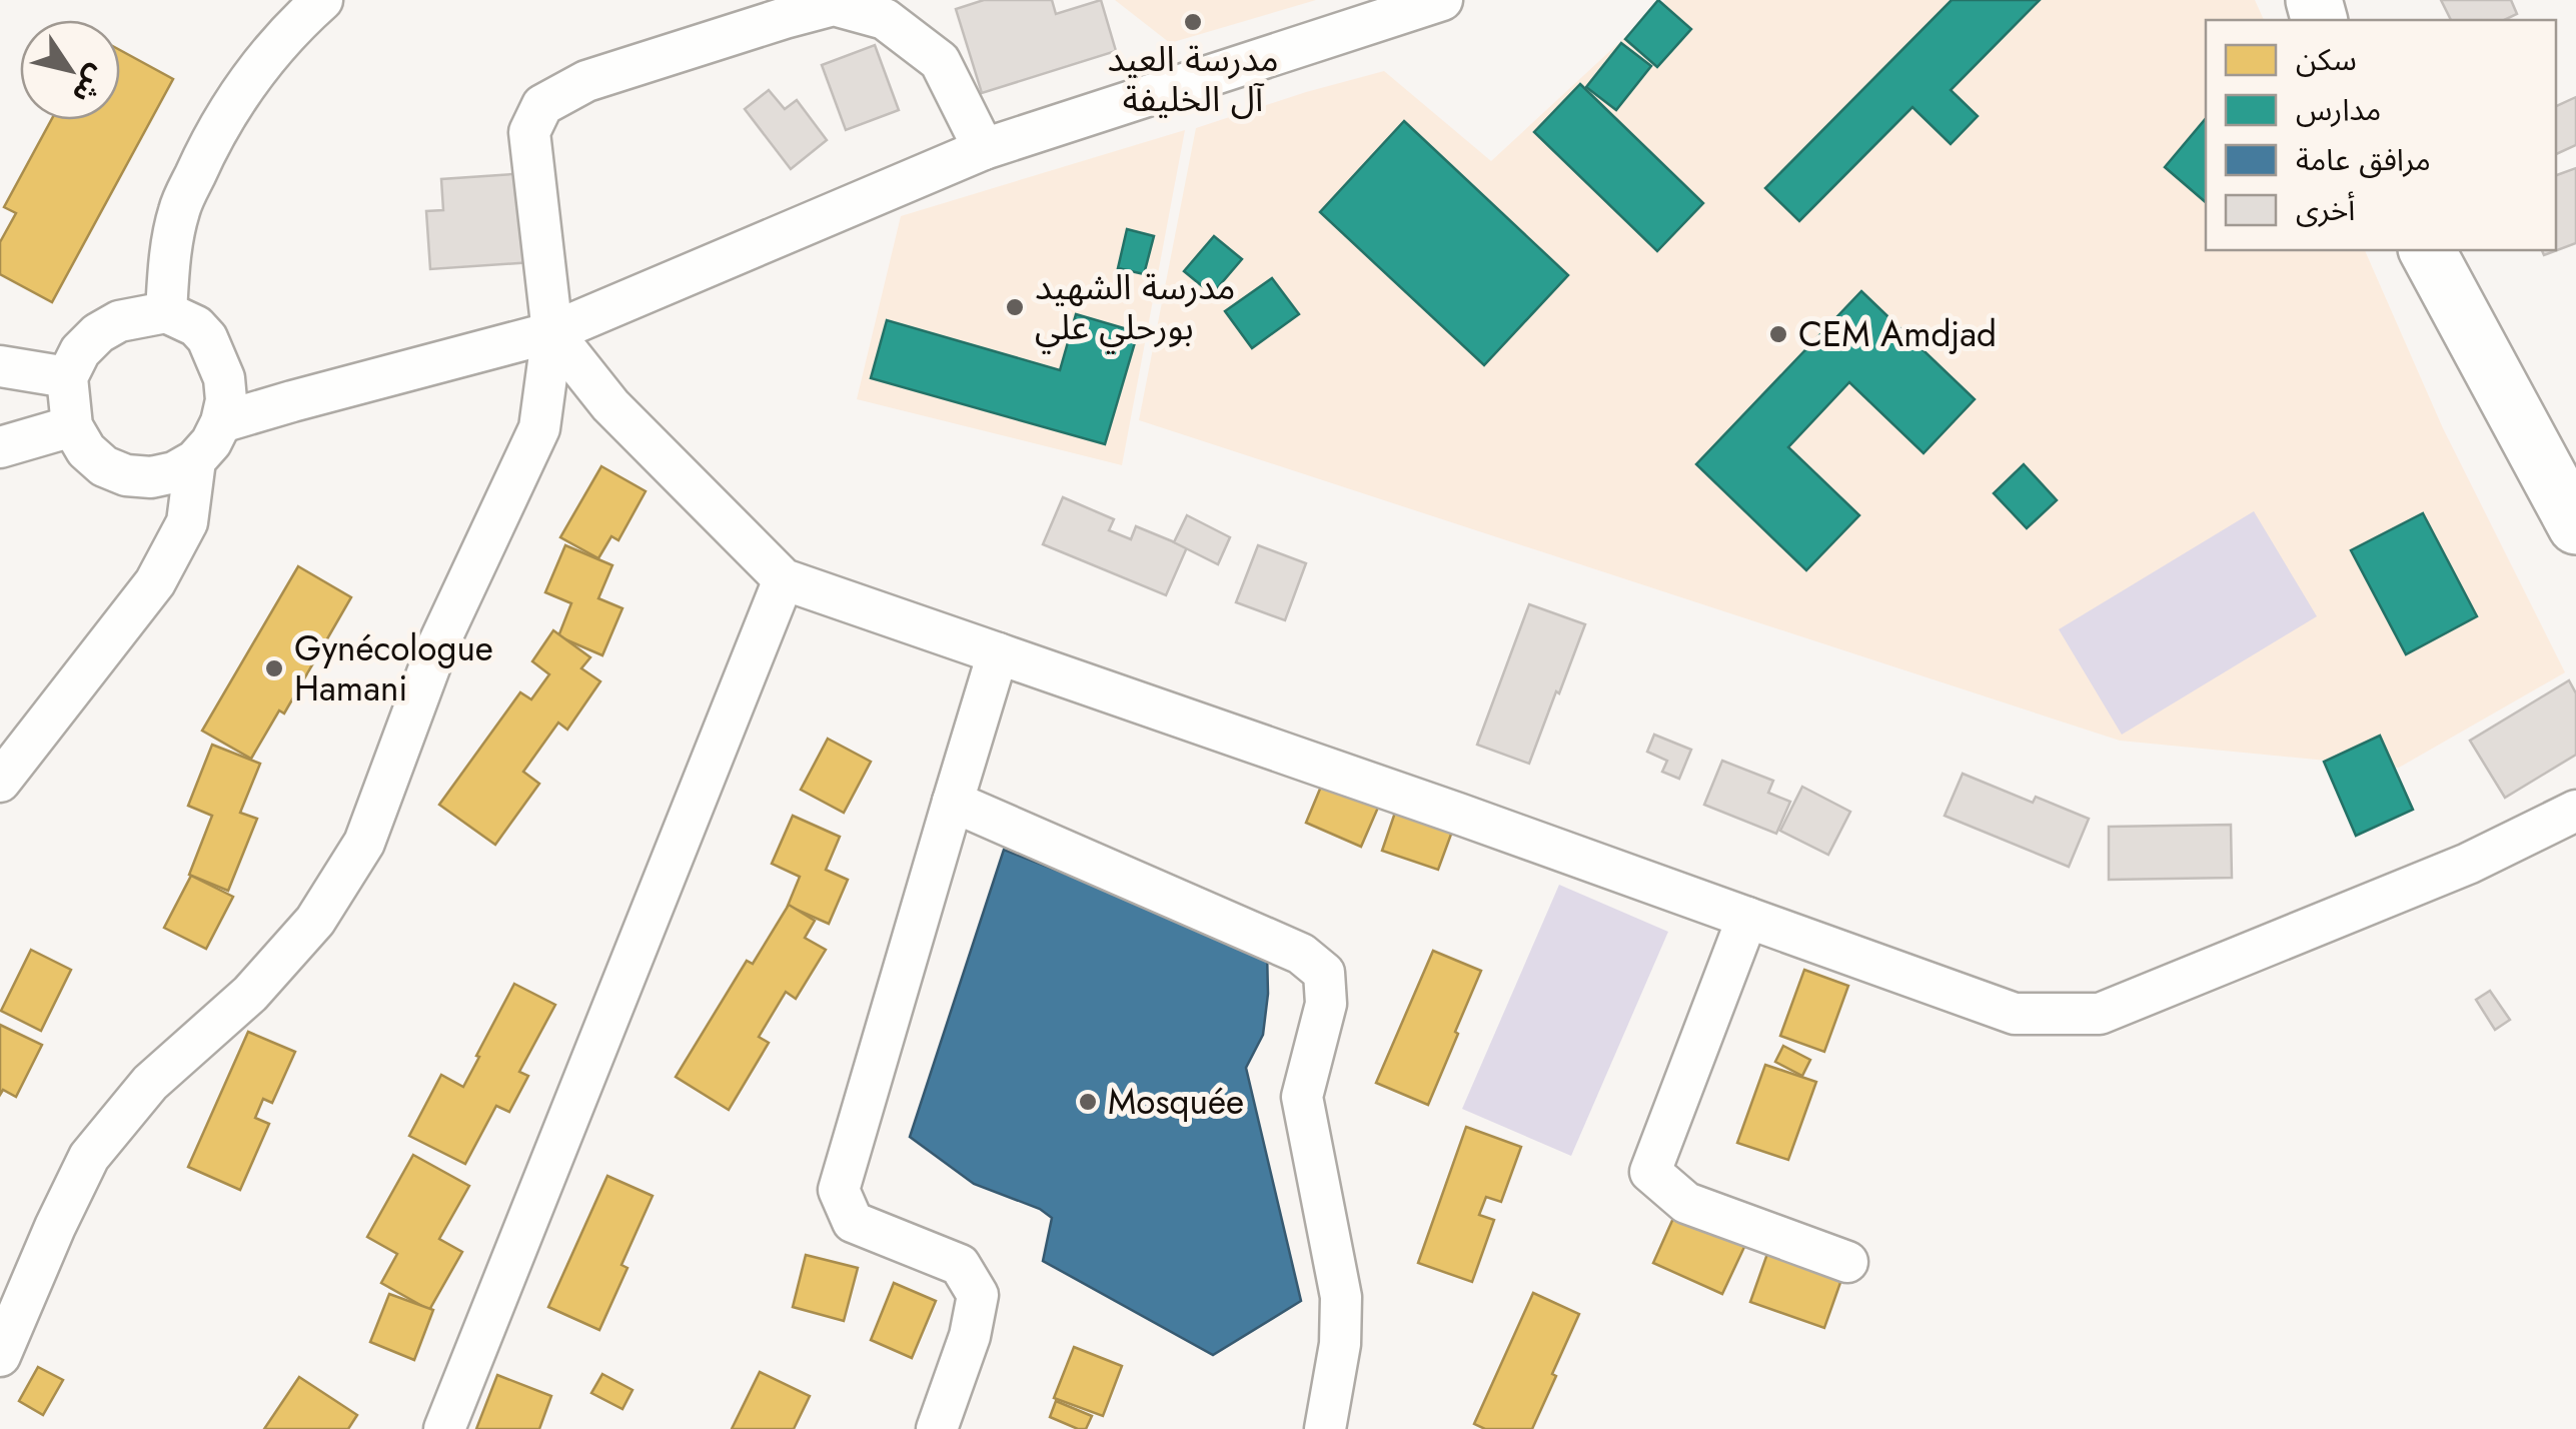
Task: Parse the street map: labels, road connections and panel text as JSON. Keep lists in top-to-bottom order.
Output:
{
  "places": [
    "مدرسة العيد آل الخليفة",
    "مدرسة الشهيد بورحلي علي",
    "CEM Amdjad",
    "Gynécologue Hamani",
    "Mosquée"
  ],
  "legend": [
    "سكن",
    "مدارس",
    "مرافق عامة",
    "أخرى"
  ],
  "north": "bottom right"
}
